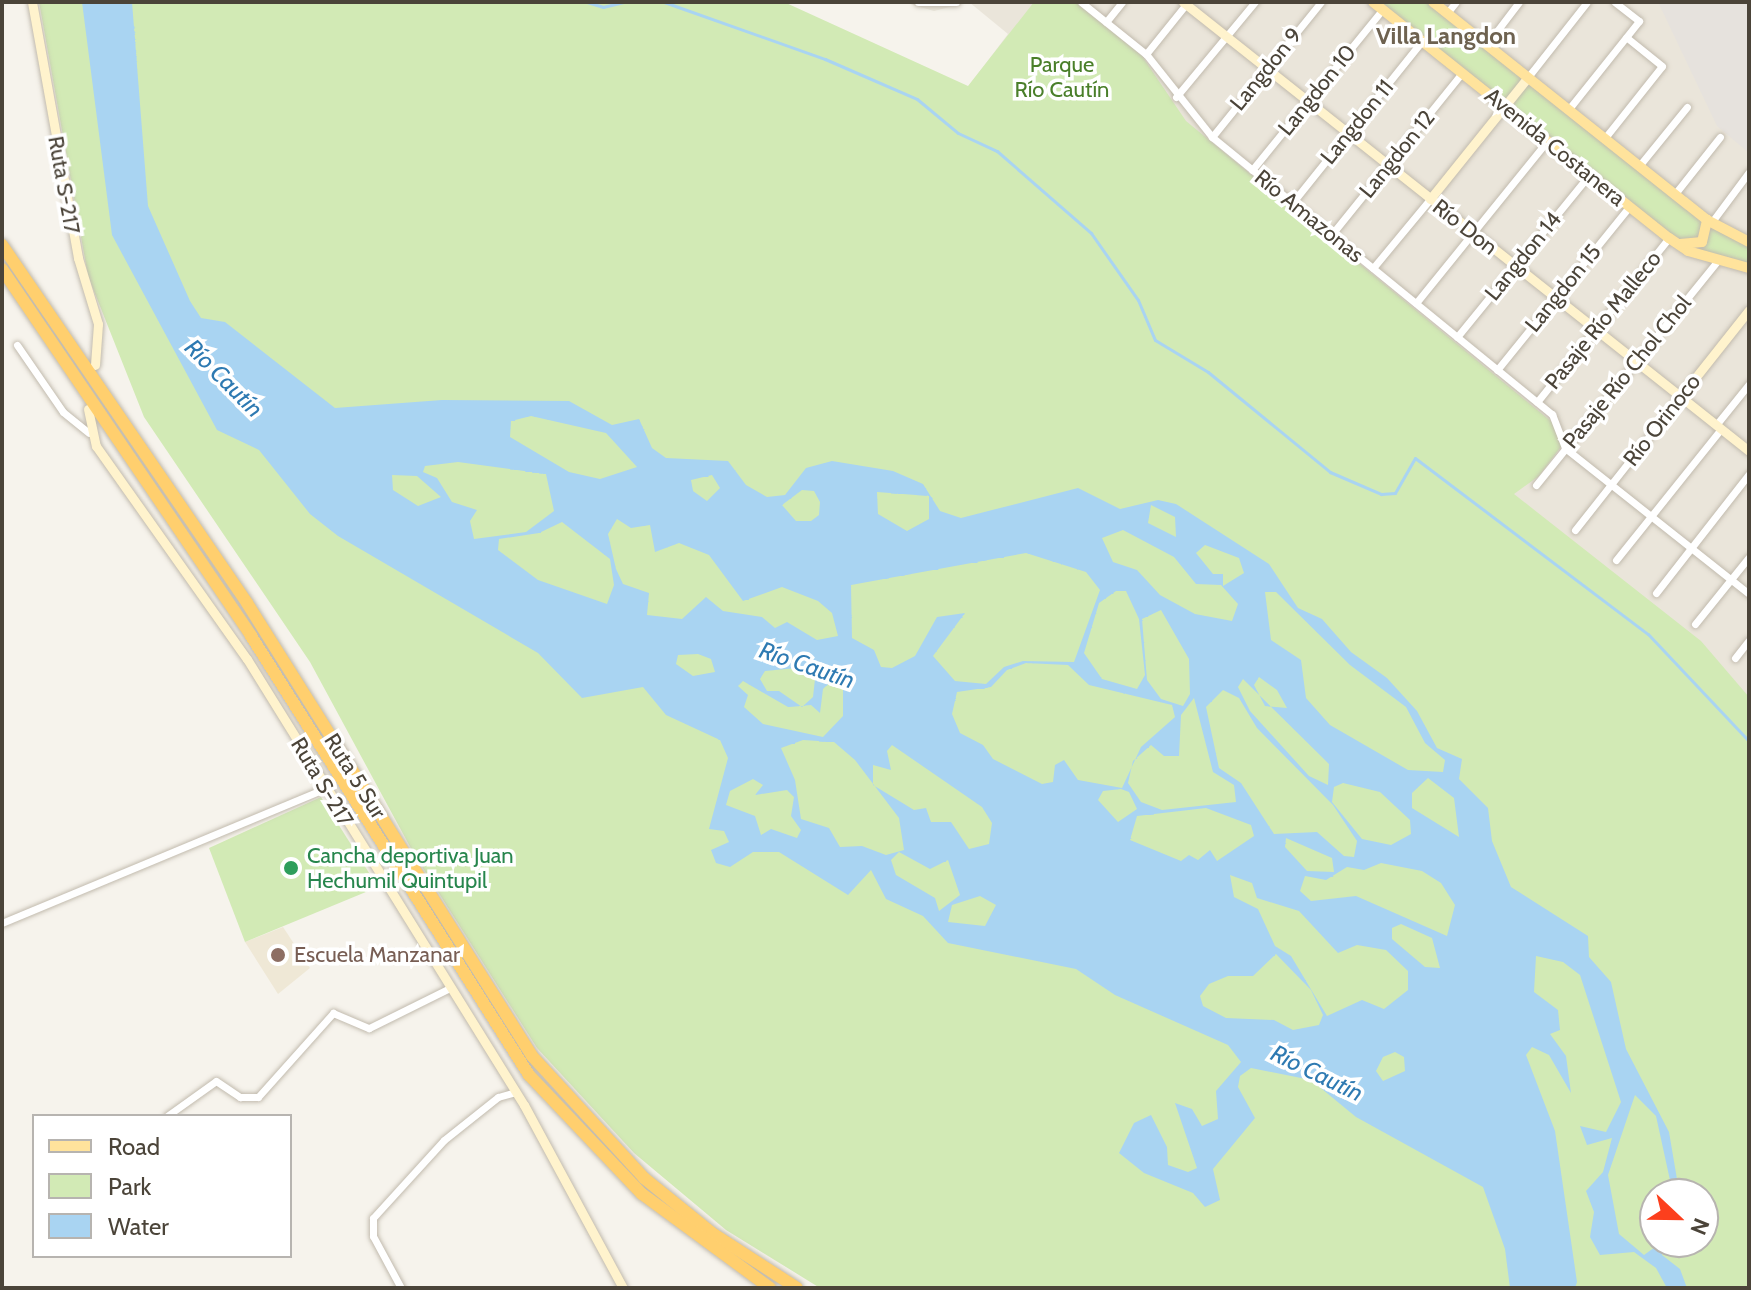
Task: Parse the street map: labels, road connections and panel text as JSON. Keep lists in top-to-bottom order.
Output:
{
  "streets": {
    "highway": ["Ruta 5 Sur"],
    "main road": [
      "Avenida Costanera",
      "Ruta S-217",
      "Río Don",
      "Río Orinoco"
    ],
    "street": [
      "Langdon 9",
      "Langdon 10",
      "Langdon 11",
      "Langdon 12",
      "Río Amazonas",
      "Langdon 14",
      "Langdon 15",
      "Pasaje Río Malleco",
      "Pasaje Río Chol Chol"
    ]
  },
  "crossings": [
    ["Langdon 9", "Río Amazonas"],
    ["Langdon 9", "Río Don"],
    ["Langdon 10", "Avenida Costanera"],
    ["Langdon 10", "Río Amazonas"],
    ["Langdon 10", "Río Don"],
    ["Langdon 11", "Avenida Costanera"],
    ["Langdon 11", "Río Amazonas"],
    ["Langdon 11", "Río Don"],
    ["Avenida Costanera", "Langdon 12"],
    ["Avenida Costanera", "Langdon 14"],
    ["Avenida Costanera", "Langdon 15"],
    ["Avenida Costanera", "Pasaje Río Malleco"],
    ["Avenida Costanera", "Pasaje Río Chol Chol"],
    ["Langdon 12", "Río Amazonas"],
    ["Langdon 12", "Río Don"],
    ["Río Amazonas", "Langdon 14"],
    ["Río Amazonas", "Langdon 15"],
    ["Río Amazonas", "Pasaje Río Malleco"],
    ["Río Amazonas", "Pasaje Río Chol Chol"],
    ["Río Don", "Langdon 14"],
    ["Río Don", "Langdon 15"],
    ["Río Don", "Pasaje Río Malleco"],
    ["Río Don", "Pasaje Río Chol Chol"],
    ["Río Don", "Río Orinoco"]
  ],
  "districts": ["Villa Langdon"],
  "water": ["Río Cautín"],
  "parks": ["Parque Río Cautín"],
  "places": ["Cancha deportiva Juan Hechumil Quintupil", "Escuela Manzanar"],
  "legend": ["Road", "Park", "Water"],
  "north": "right"
}
